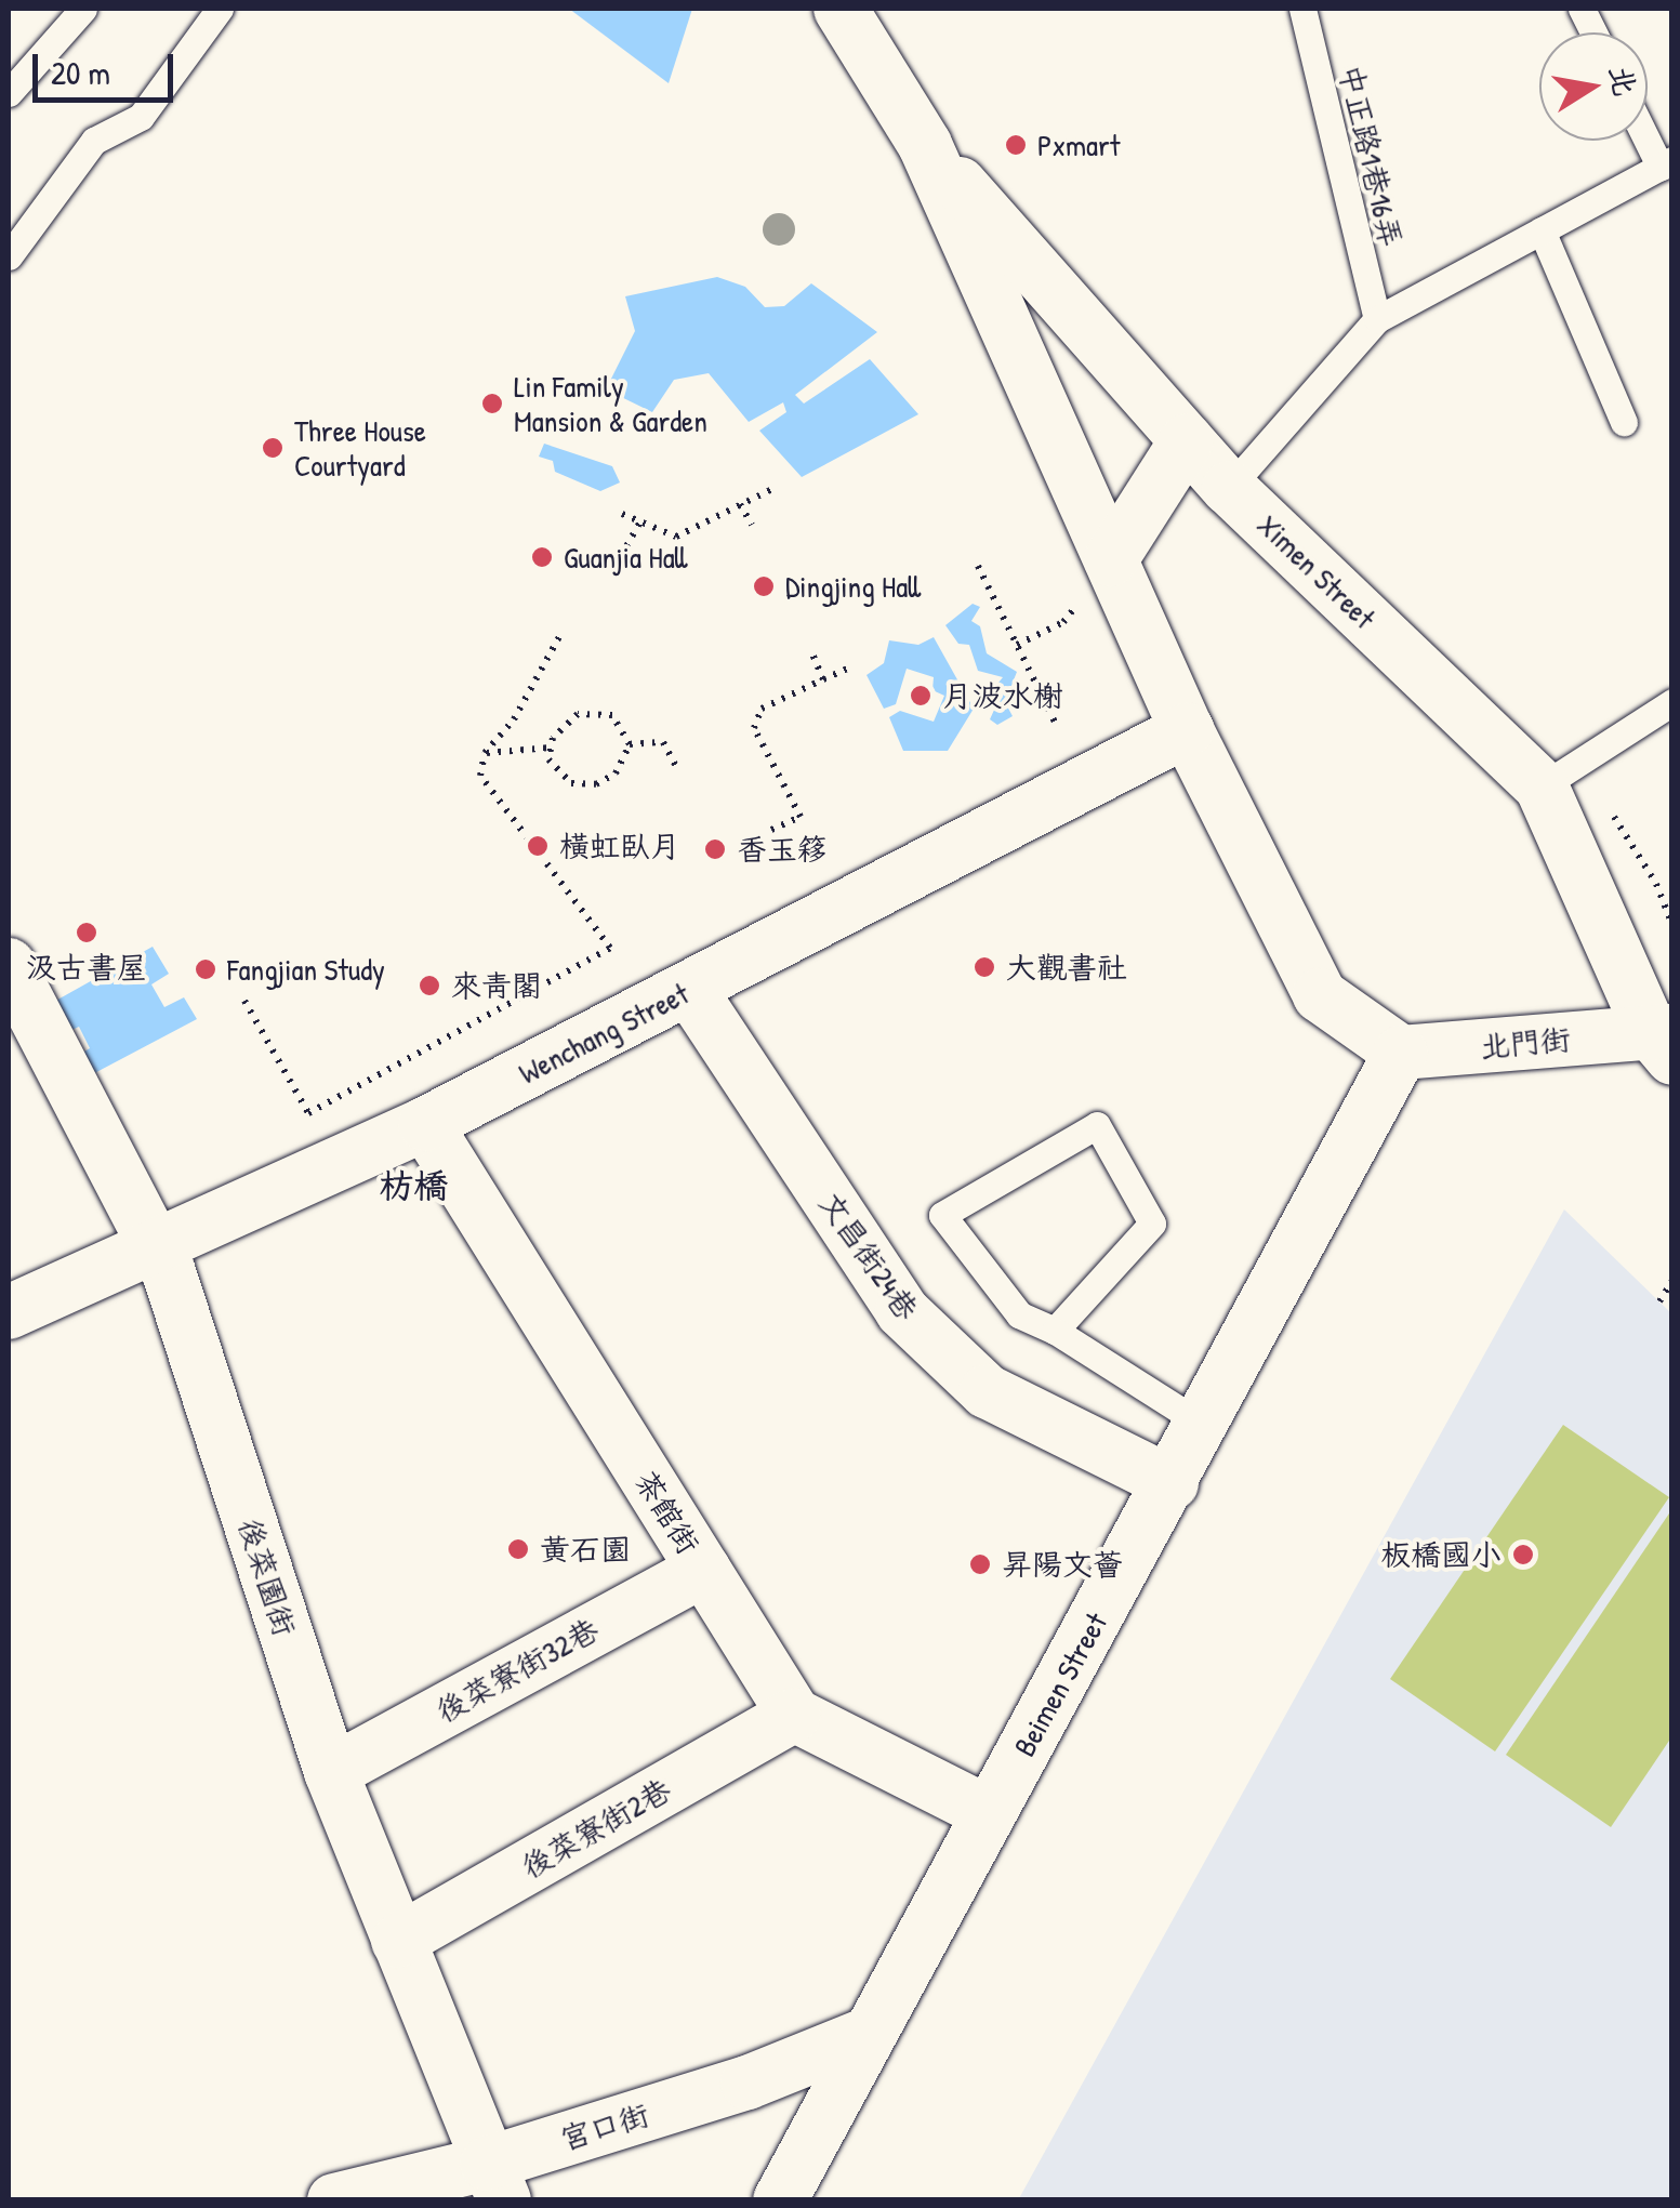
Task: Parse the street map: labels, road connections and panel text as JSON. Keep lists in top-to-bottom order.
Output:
{
  "streets": {
    "street": [
      "Ximen Street",
      "Wenchang Street",
      "北門街",
      "文昌街24巷",
      "茶館街",
      "後菜園街",
      "後菜寮街32巷",
      "Beimen Street",
      "後菜寮街2巷",
      "宮口街"
    ],
    "lane": ["中正路1巷16弄"]
  },
  "crossings": [
    ["Ximen Street", "Wenchang Street"],
    ["Ximen Street", "北門街"],
    ["Ximen Street", "Beimen Street"],
    ["Wenchang Street", "文昌街24巷"],
    ["Wenchang Street", "茶館街"],
    ["Wenchang Street", "後菜園街"],
    ["北門街", "Beimen Street"],
    ["文昌街24巷", "Beimen Street"],
    ["茶館街", "後菜寮街32巷"],
    ["茶館街", "後菜寮街2巷"],
    ["後菜園街", "後菜寮街32巷"],
    ["後菜園街", "後菜寮街2巷"],
    ["後菜園街", "宮口街"],
    ["Beimen Street", "宮口街"]
  ],
  "districts": ["枋橋"],
  "places": [
    "Pxmart",
    "Lin Family Mansion & Garden",
    "Three House Courtyard",
    "Guanjia Hall",
    "Dingjing Hall",
    "月波水榭",
    "橫虹臥月",
    "香玉簃",
    "汲古書屋",
    "大觀書社",
    "Fangjian Study",
    "來青閣",
    "黃石園",
    "板橋國小",
    "昇陽文薈"
  ],
  "scale_bar": "20 m",
  "north": "right"
}
